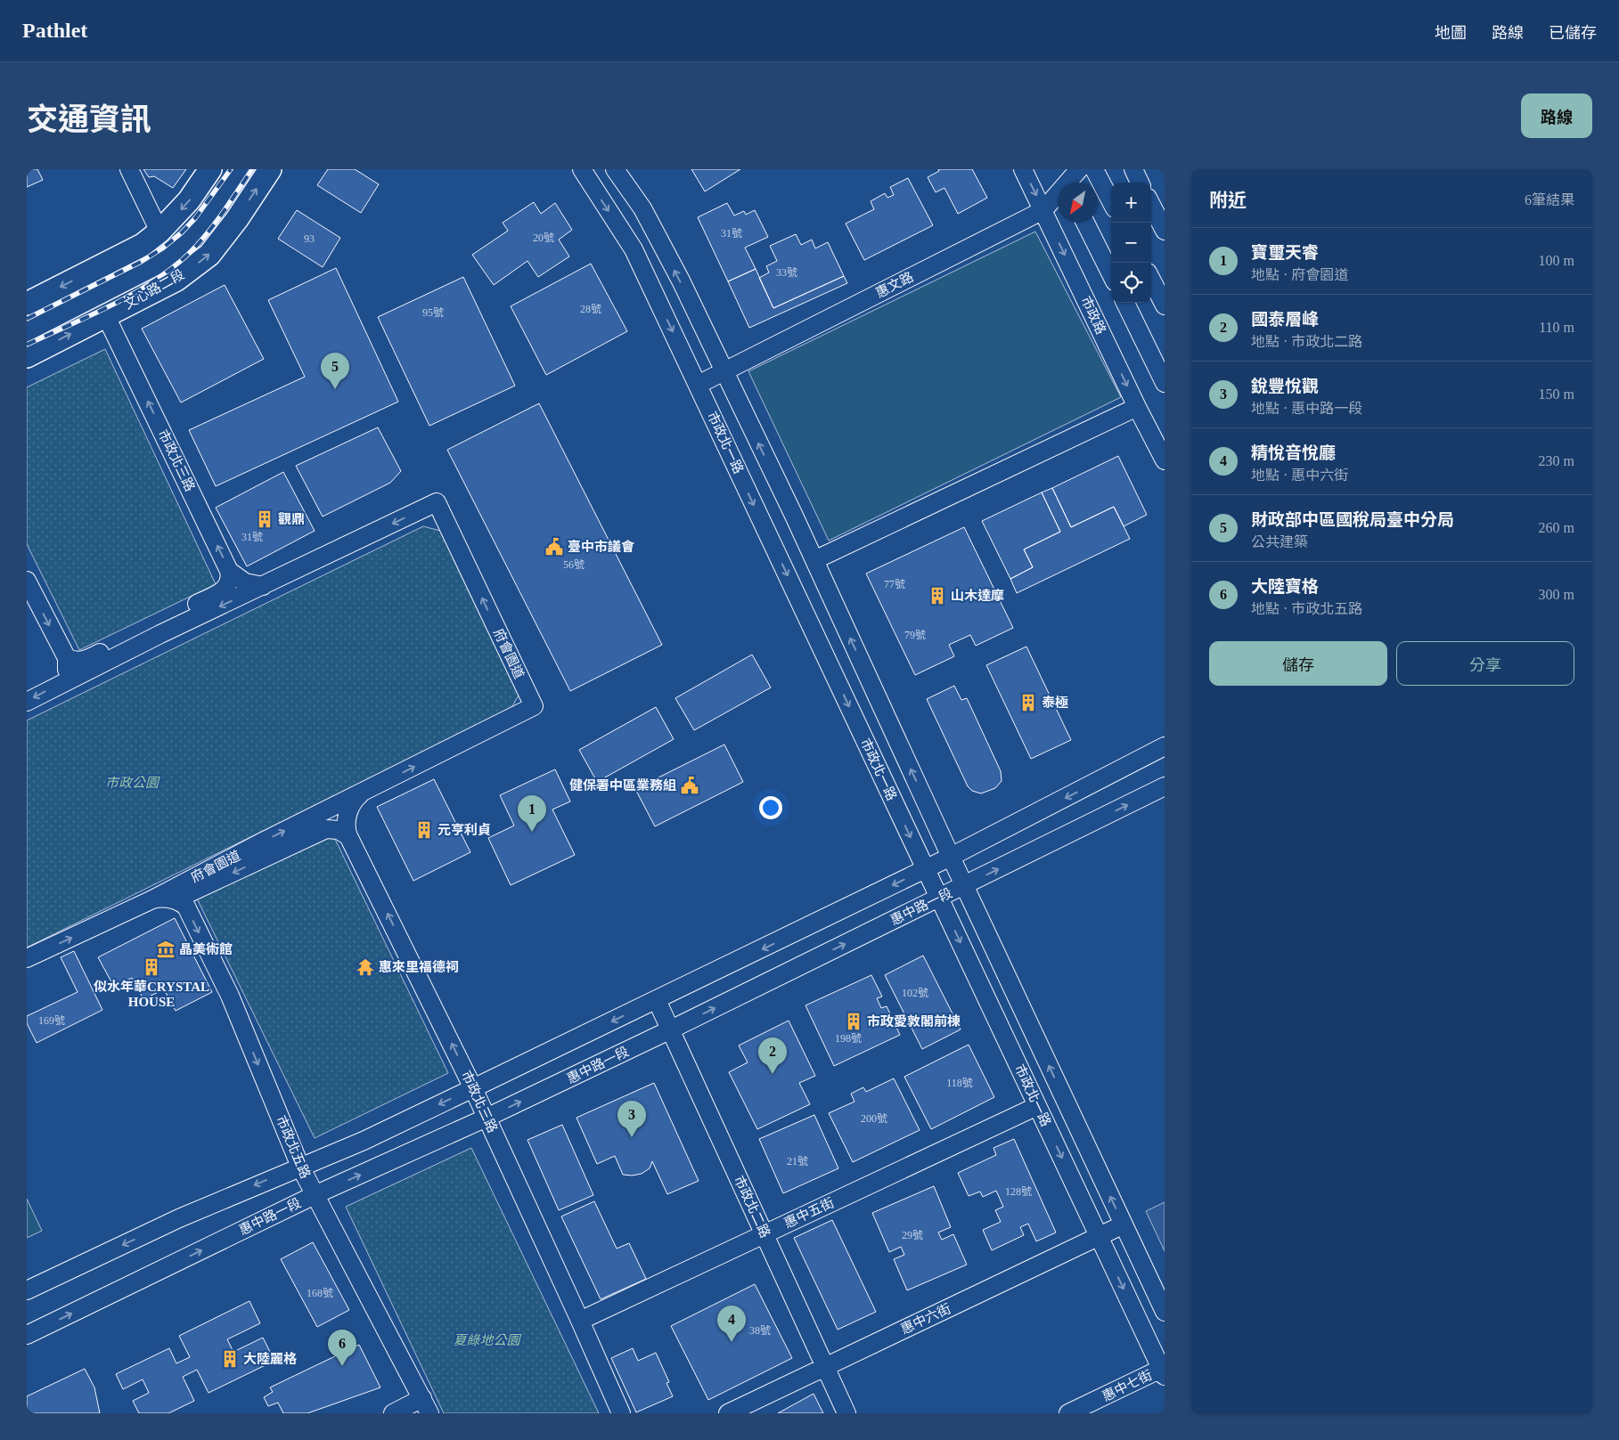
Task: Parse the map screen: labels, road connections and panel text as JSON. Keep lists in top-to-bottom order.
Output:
{
  "streets": {
    "main road": ["文心路二段"],
    "street": [
      "惠文路",
      "市政路",
      "市政北一路",
      "市政北三路",
      "府會園道",
      "惠中路一段",
      "市政北五路",
      "市政北二路",
      "惠中五街",
      "惠中六街",
      "惠中七街"
    ]
  },
  "crossings": [
    ["惠文路", "市政路"],
    ["惠文路", "市政北一路"],
    ["文心路二段", "市政北三路"],
    ["市政北一路", "惠中路一段"],
    ["市政北一路", "惠中五街"],
    ["市政北一路", "惠中六街"],
    ["市政北一路", "惠中七街"],
    ["市政北三路", "府會園道"],
    ["市政北三路", "惠中路一段"],
    ["市政北三路", "惠中五街"],
    ["惠中路一段", "市政北五路"],
    ["惠中路一段", "市政北二路"],
    ["市政北二路", "惠中五街"],
    ["市政北二路", "惠中六街"]
  ],
  "one_way": ["市政北三路", "市政北五路"],
  "parks": ["市政公園", "夏綠地公園"],
  "places": {
    "building": [
      "觀鼎",
      "山木達摩",
      "泰極",
      "元亨利貞",
      "似水年華CRYSTAL HOUSE",
      "市政愛敦閣前棟",
      "大陸麗格"
    ],
    "public building": ["臺中市議會", "健保署中區業務組"],
    "museum": ["晶美術館"],
    "temple": ["惠來里福德祠"]
  },
  "house_numbers": [
    "31號",
    "20號",
    "93",
    "33號",
    "28號",
    "95號",
    "31號",
    "56號",
    "77號",
    "79號",
    "102號",
    "169號",
    "198號",
    "118號",
    "200號",
    "21號",
    "128號",
    "29號",
    "168號",
    "38號"
  ],
  "north": "bottom left",
  "page": {
    "header": "Pathlet",
    "nav": ["地圖", "路線", "已儲存"],
    "title": "交通資訊",
    "buttons": [
      "路線",
      ["儲存", "分享"]
    ],
    "heading": ["附近", "6筆結果"],
    "map_buttons": ["+", "−"],
    "list": [
      {
        "mark": "1",
        "name": "寶璽天睿",
        "note": "地點 · 府會園道",
        "value": "100 m"
      },
      {
        "mark": "2",
        "name": "國泰層峰",
        "note": "地點 · 市政北二路",
        "value": "110 m"
      },
      {
        "mark": "3",
        "name": "銳豐悅觀",
        "note": "地點 · 惠中路一段",
        "value": "150 m"
      },
      {
        "mark": "4",
        "name": "精悅音悅廳",
        "note": "地點 · 惠中六街",
        "value": "230 m"
      },
      {
        "mark": "5",
        "name": "財政部中區國稅局臺中分局",
        "note": "公共建築",
        "value": "260 m"
      },
      {
        "mark": "6",
        "name": "大陸寶格",
        "note": "地點 · 市政北五路",
        "value": "300 m"
      }
    ],
    "pins": [
      "5",
      "1",
      "2",
      "3",
      "4",
      "6"
    ]
  }
}
